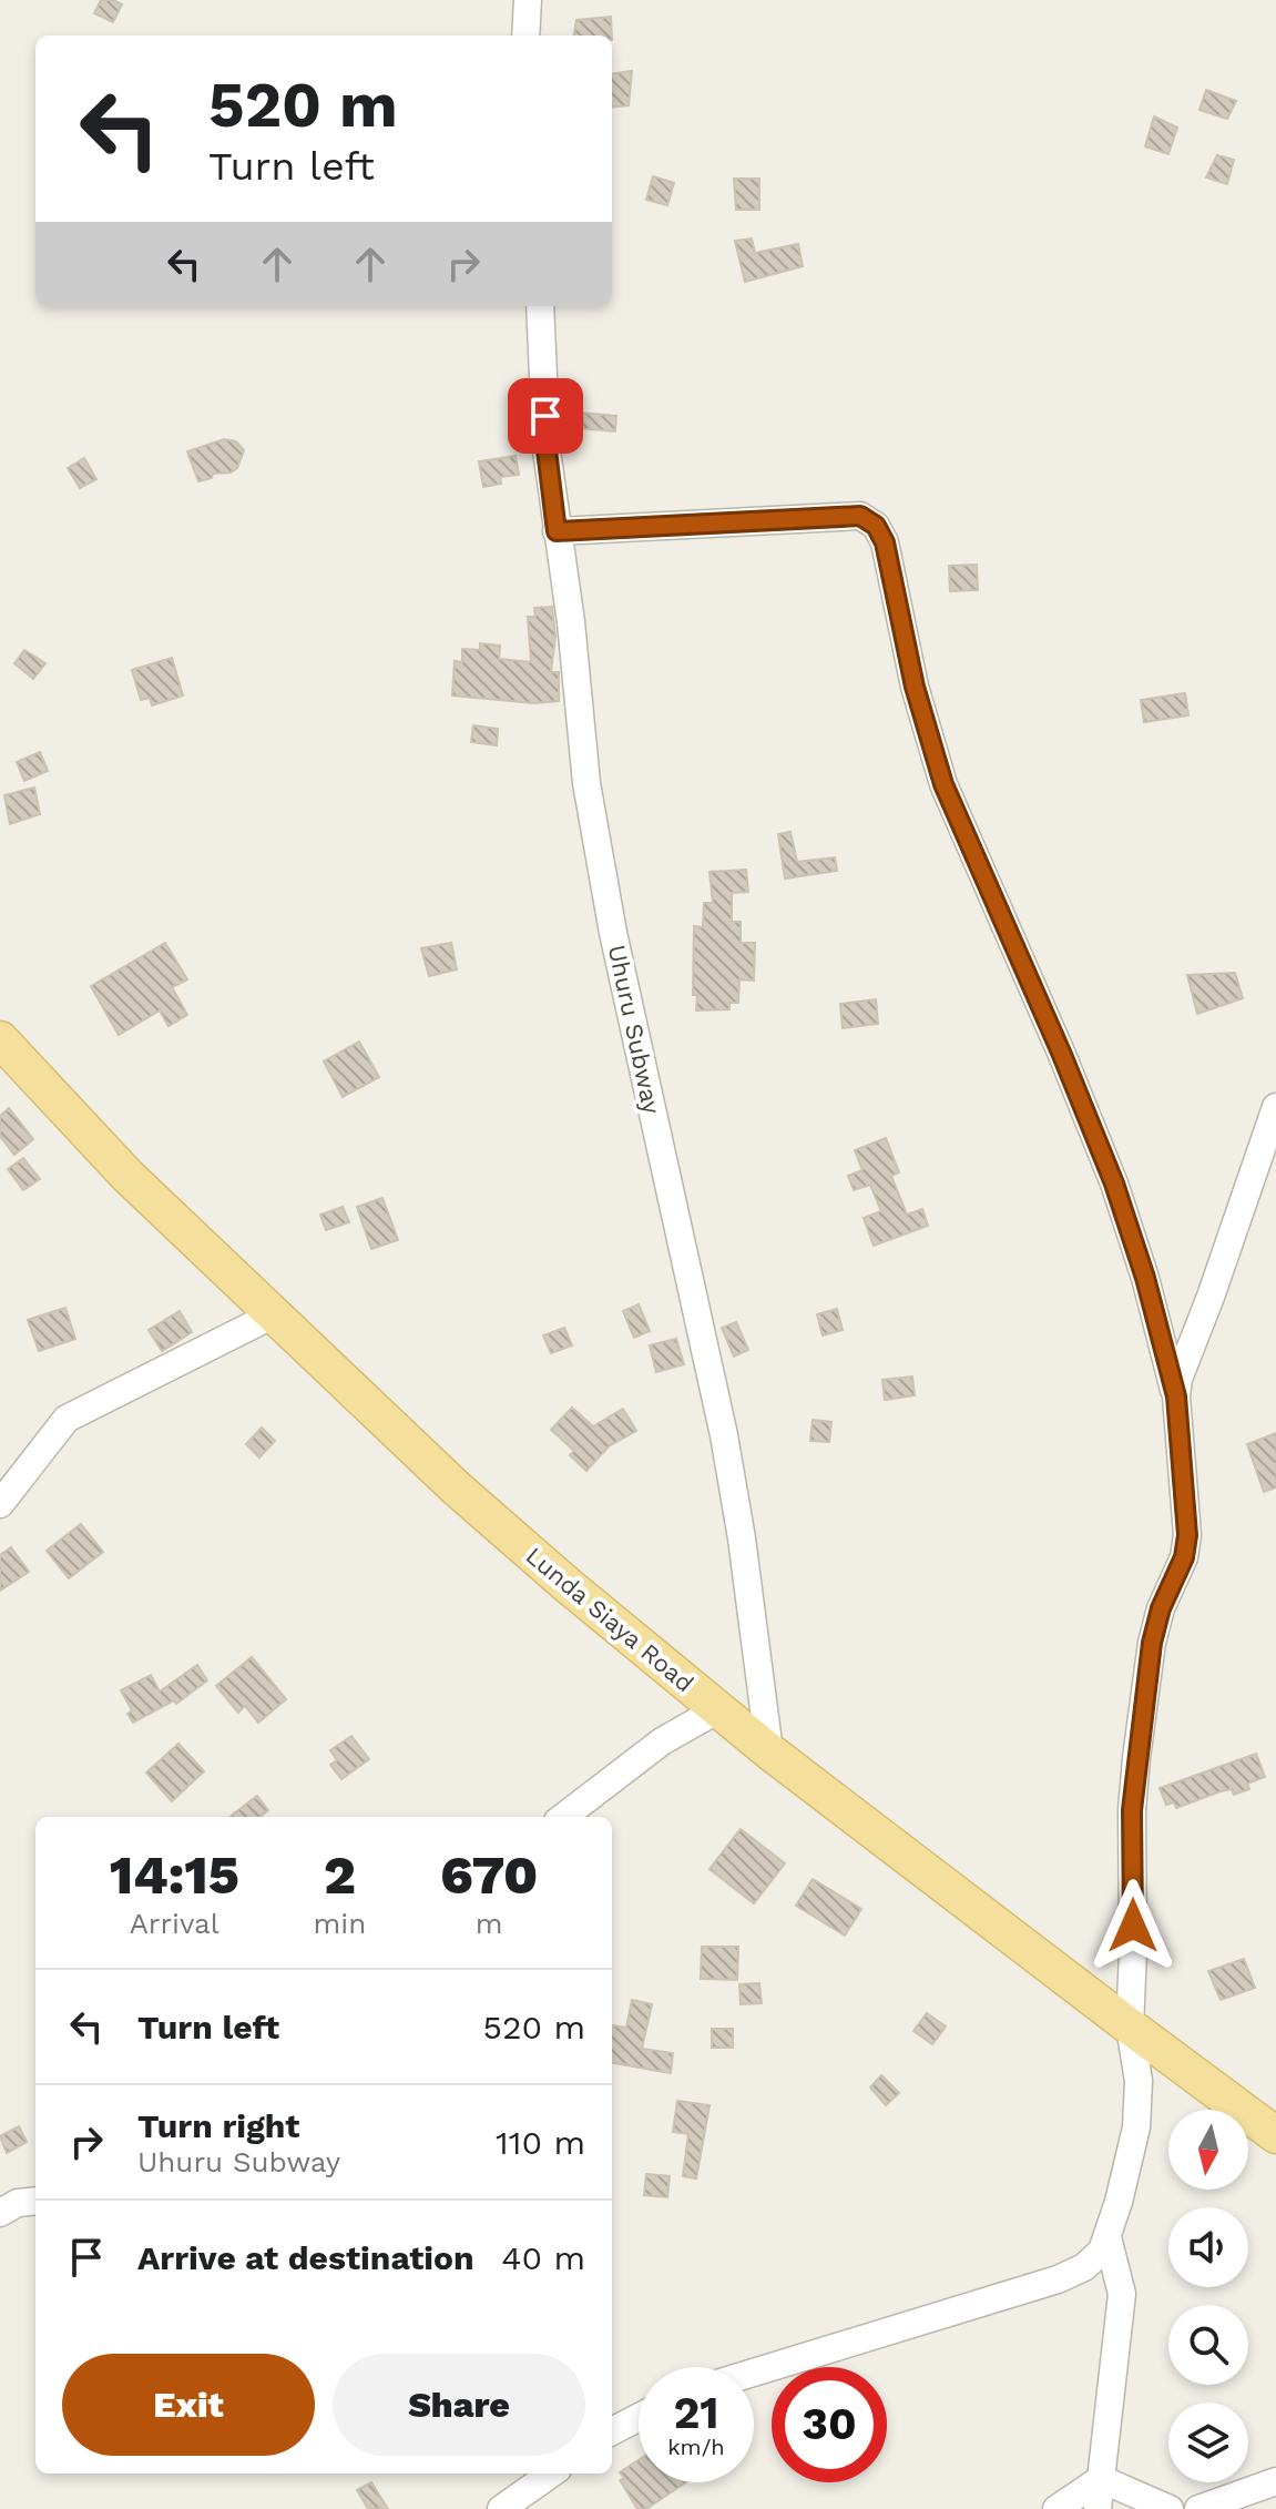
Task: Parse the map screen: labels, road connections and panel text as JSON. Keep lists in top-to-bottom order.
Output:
{
  "streets": {
    "main road": ["Lunda Siaya Road"],
    "street": ["Uhuru Subway"]
  },
  "crossings": [
    ["Uhuru Subway", "Lunda Siaya Road"]
  ],
  "north": "bottom",
  "page": {
    "turn": ["520 m", "Turn left"],
    "eta": [
      "14:15",
      "Arrival",
      "2",
      "min",
      "670",
      "m"
    ],
    "list": [
      {
        "name": "Turn left",
        "value": "520 m"
      },
      {
        "name": "Turn right",
        "note": "Uhuru Subway",
        "value": "110 m"
      },
      {
        "name": "Arrive at destination",
        "value": "40 m"
      }
    ],
    "buttons": ["Exit", "Share"],
    "speed": "21 km/h",
    "limit": "30"
  }
}
